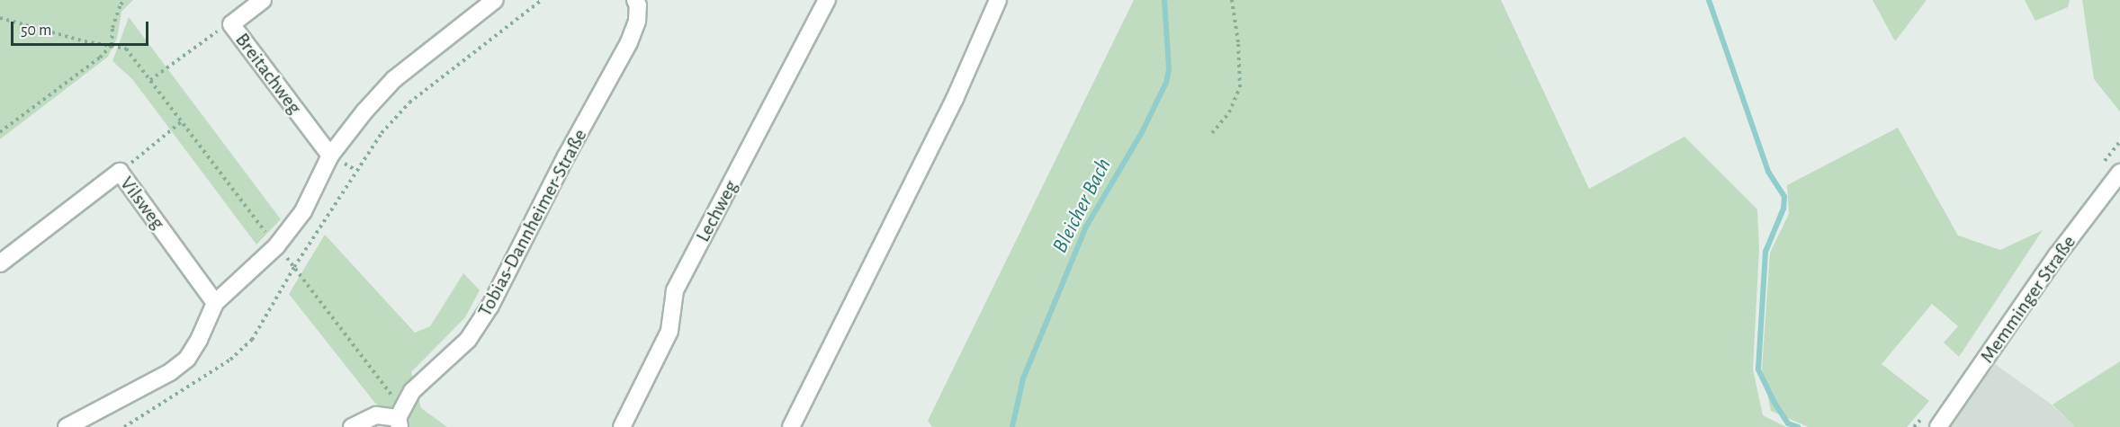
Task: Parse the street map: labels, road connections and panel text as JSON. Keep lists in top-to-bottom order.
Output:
{
  "streets": {
    "street": [
      "Breitachweg",
      "Vilsweg",
      "Lechweg",
      "Tobias-Dannheimer-Straße",
      "Memminger Straße"
    ]
  },
  "water": ["Bleicher Bach"],
  "scale_bar": "50 m"
}
